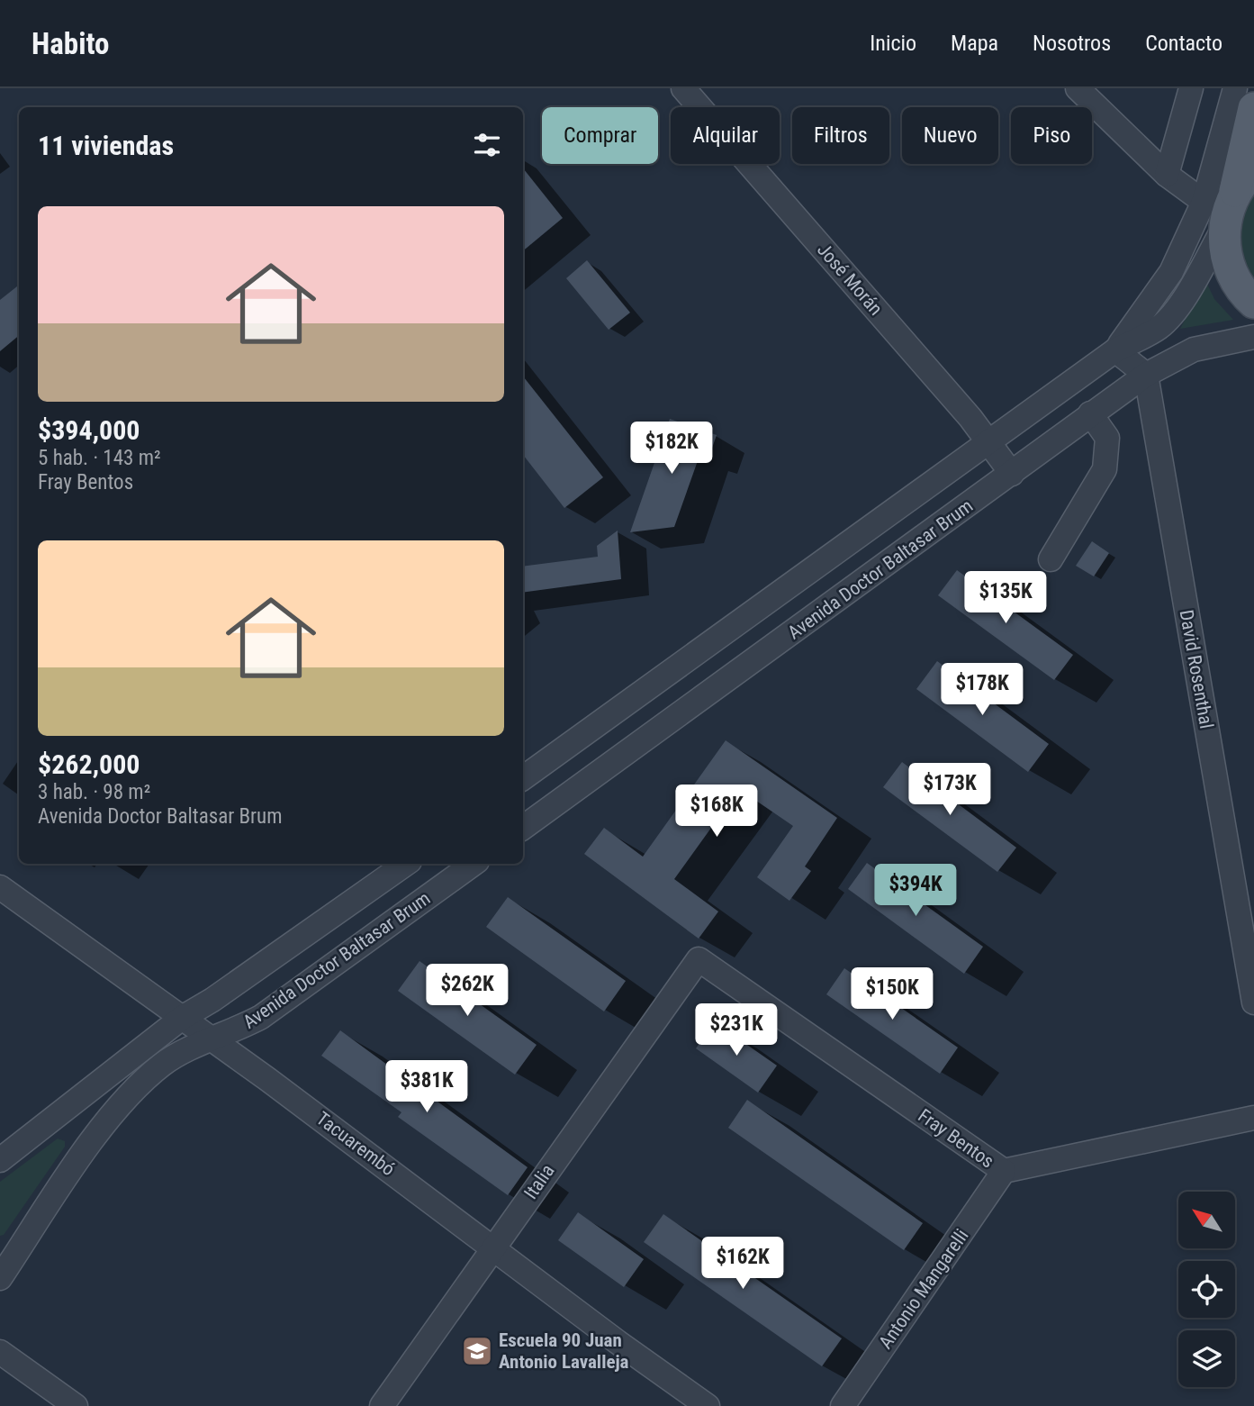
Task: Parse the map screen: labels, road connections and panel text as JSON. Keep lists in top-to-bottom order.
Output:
{
  "streets": {
    "main road": ["Avenida Doctor Baltasar Brum"],
    "street": [
      "José Morán",
      "David Rosenthal",
      "Fray Bentos",
      "Tacuarembó",
      "Italia",
      "Antonio Mangarelli"
    ]
  },
  "crossings": [
    ["José Morán", "Avenida Doctor Baltasar Brum"],
    ["Avenida Doctor Baltasar Brum", "David Rosenthal"],
    ["Avenida Doctor Baltasar Brum", "Tacuarembó"],
    ["Fray Bentos", "Italia"],
    ["Fray Bentos", "Antonio Mangarelli"],
    ["Tacuarembó", "Italia"]
  ],
  "places": {
    "school or university": ["Escuela 90 Juan Antonio Lavalleja"]
  },
  "north": "top left",
  "page": {
    "header": "Habito",
    "nav": [
      "Inicio",
      "Mapa",
      "Nosotros",
      "Contacto"
    ],
    "chip": [
      "Comprar",
      "Alquilar",
      "Filtros",
      "Nuevo",
      "Piso"
    ],
    "heading": "11 viviendas",
    "list": [
      {
        "name": "$394,000",
        "note": "5 hab. · 143 m² · Fray Bentos"
      },
      {
        "name": "$262,000",
        "note": "3 hab. · 98 m² · Avenida Doctor Baltasar Brum"
      }
    ],
    "price": [
      "$182K",
      "$135K",
      "$178K",
      "$173K",
      "$168K",
      "$394K",
      "$262K",
      "$150K",
      "$231K",
      "$381K",
      "$162K"
    ]
  }
}
